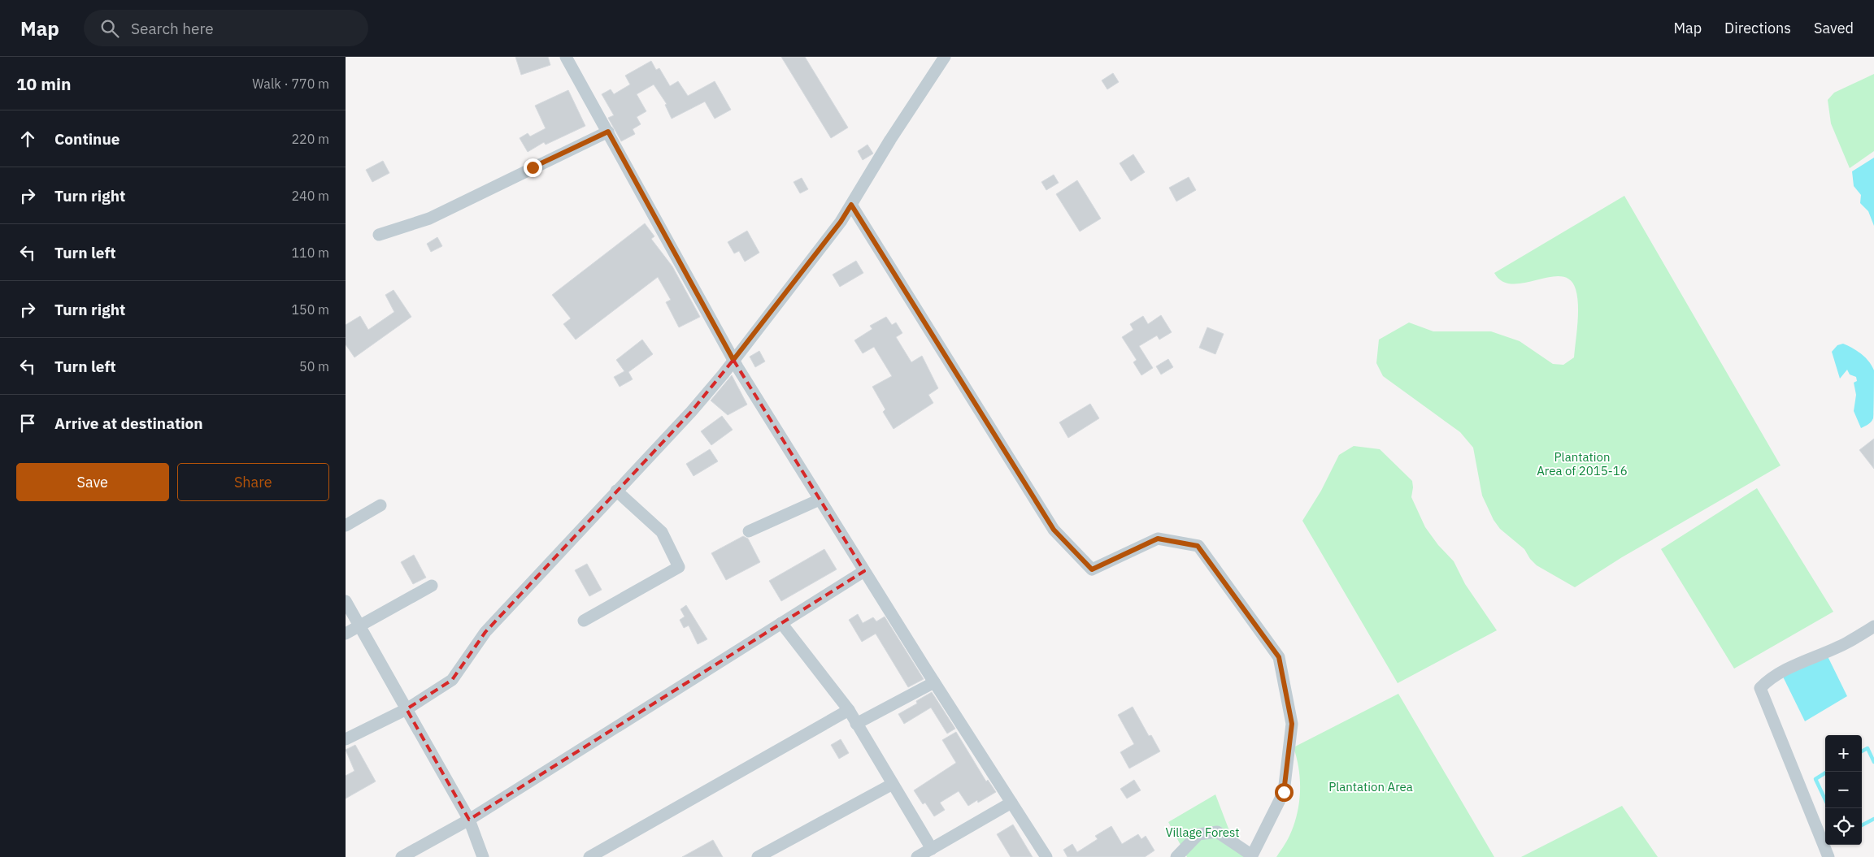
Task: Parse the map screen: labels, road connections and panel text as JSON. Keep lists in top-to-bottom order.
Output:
{
  "parks": ["Plantation Area of 2015-16", "Plantation Area", "Village Forest"],
  "page": {
    "header": "Map",
    "search": "Search here",
    "nav": ["Map", "Directions", "Saved"],
    "heading": ["10 min", "Walk · 770 m"],
    "list": [
      ["Continue", "220 m"],
      ["Turn right", "240 m"],
      ["Turn left", "110 m"],
      ["Turn right", "150 m"],
      ["Turn left", "50 m"],
      "Arrive at destination"
    ],
    "buttons": ["Save", "Share"],
    "map_buttons": ["+", "−"]
  }
}
